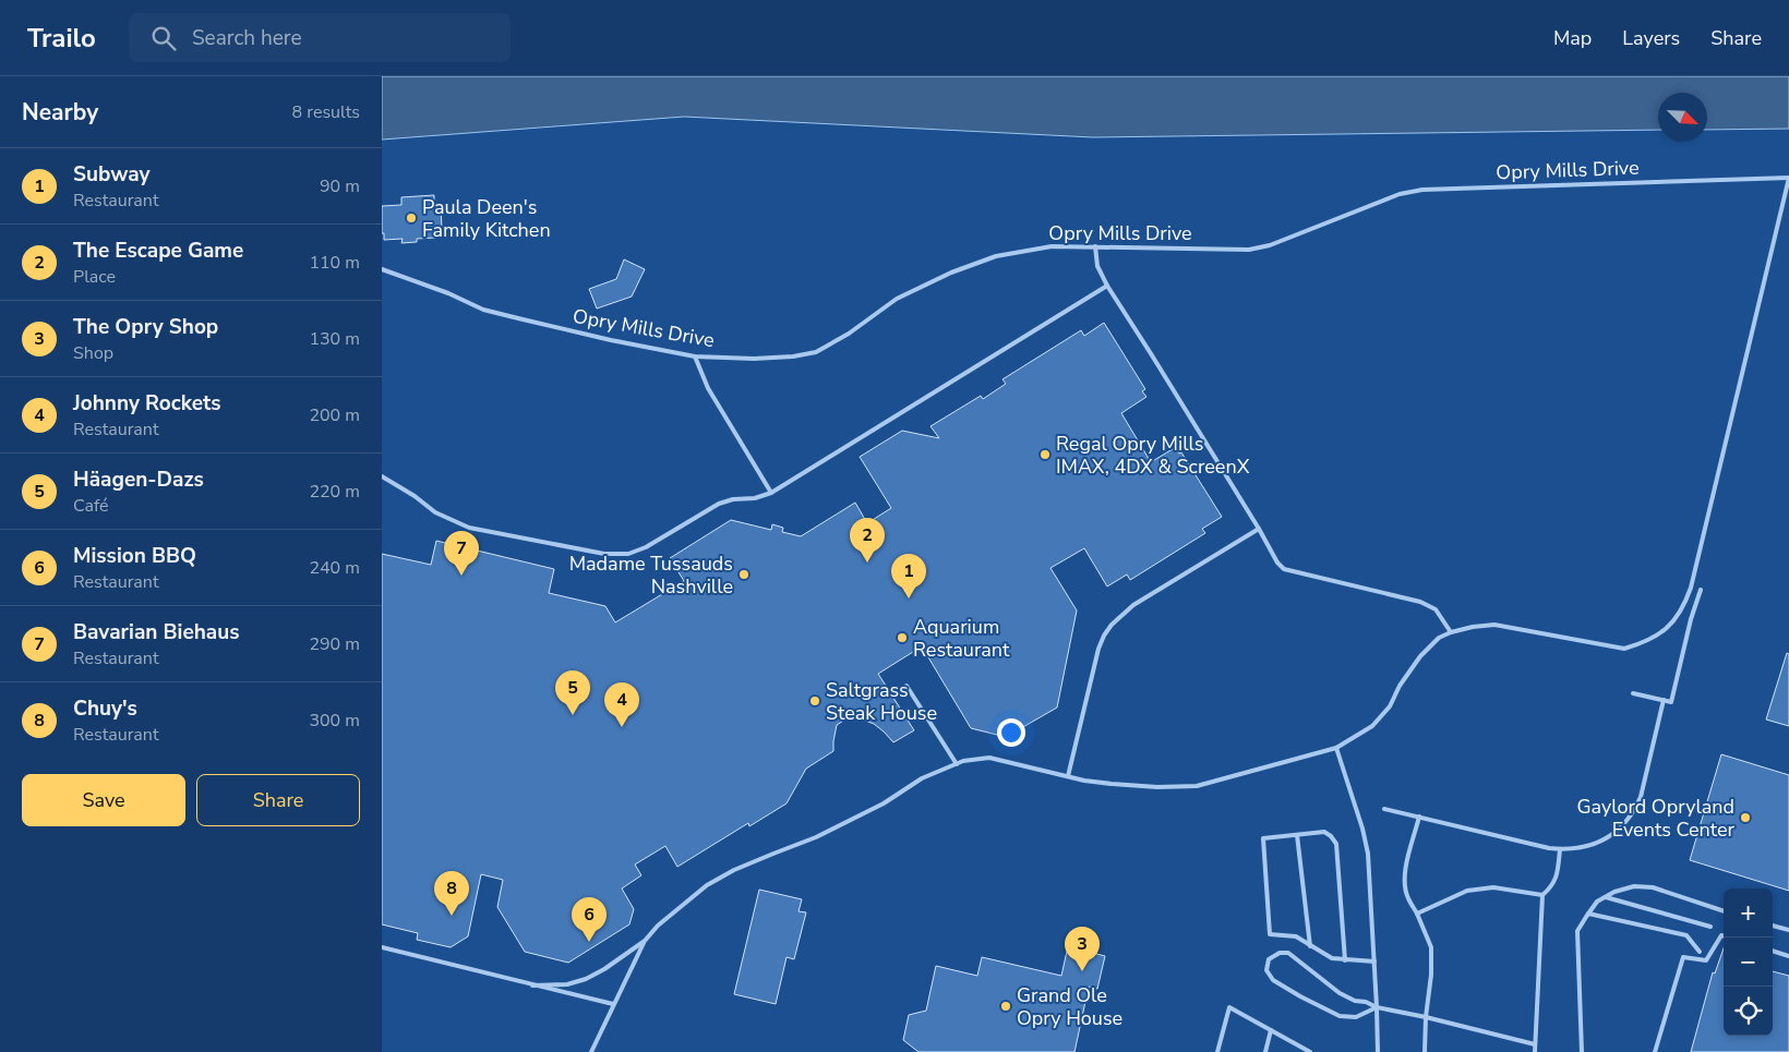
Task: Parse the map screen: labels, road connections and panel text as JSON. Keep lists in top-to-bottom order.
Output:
{
  "streets": {
    "lane": ["Opry Mills Drive"]
  },
  "places": [
    "Paula Deen's Family Kitchen",
    "Regal Opry Mills IMAX, 4DX & ScreenX",
    "Madame Tussauds Nashville",
    "Aquarium Restaurant",
    "Saltgrass Steak House",
    "Gaylord Opryland Events Center",
    "Grand Ole Opry House"
  ],
  "north": "bottom right",
  "page": {
    "header": "Trailo",
    "search": "Search here",
    "nav": ["Map", "Layers", "Share"],
    "heading": ["Nearby", "8 results"],
    "list": [
      {
        "mark": "1",
        "name": "Subway",
        "note": "Restaurant",
        "value": "90 m"
      },
      {
        "mark": "2",
        "name": "The Escape Game",
        "note": "Place",
        "value": "110 m"
      },
      {
        "mark": "3",
        "name": "The Opry Shop",
        "note": "Shop",
        "value": "130 m"
      },
      {
        "mark": "4",
        "name": "Johnny Rockets",
        "note": "Restaurant",
        "value": "200 m"
      },
      {
        "mark": "5",
        "name": "Häagen-Dazs",
        "note": "Café",
        "value": "220 m"
      },
      {
        "mark": "6",
        "name": "Mission BBQ",
        "note": "Restaurant",
        "value": "240 m"
      },
      {
        "mark": "7",
        "name": "Bavarian Biehaus",
        "note": "Restaurant",
        "value": "290 m"
      },
      {
        "mark": "8",
        "name": "Chuy's",
        "note": "Restaurant",
        "value": "300 m"
      }
    ],
    "pins": [
      "2",
      "7",
      "1",
      "5",
      "4",
      "8",
      "6",
      "3"
    ],
    "buttons": ["Save", "Share"],
    "map_buttons": ["+", "−"]
  }
}
